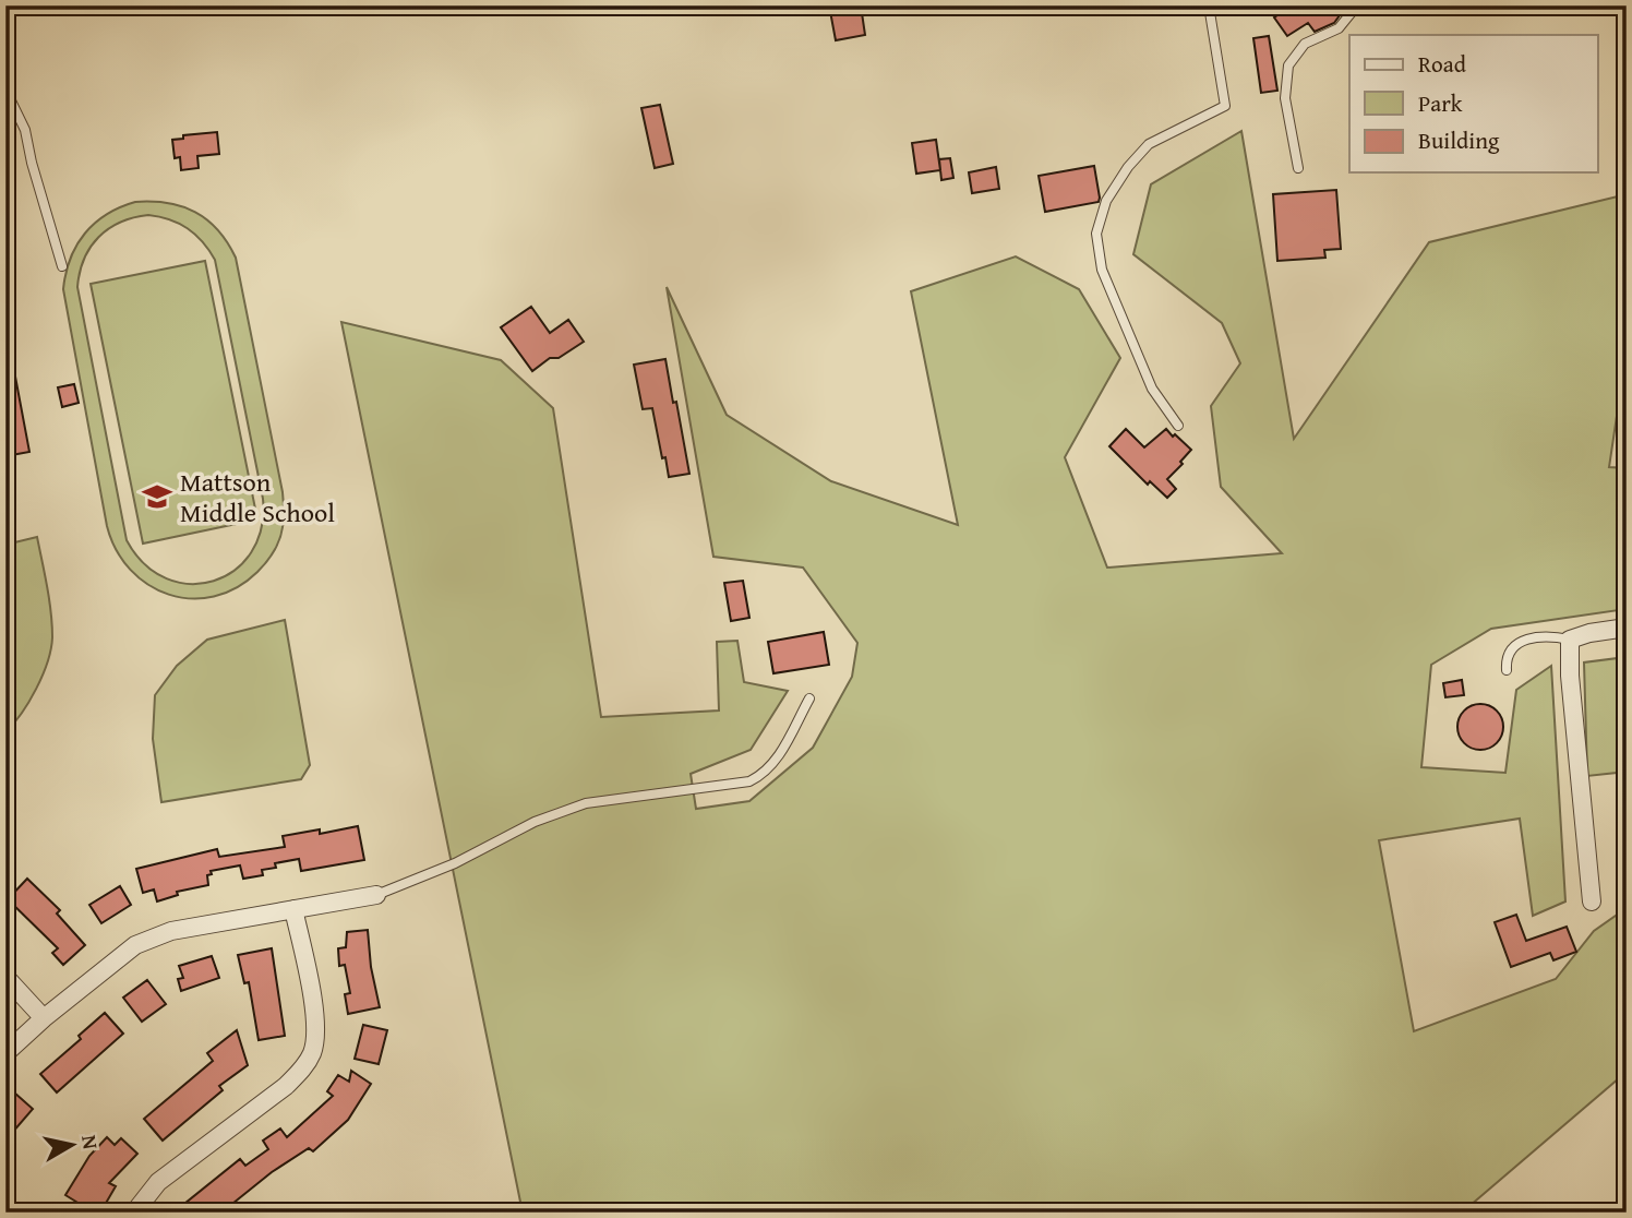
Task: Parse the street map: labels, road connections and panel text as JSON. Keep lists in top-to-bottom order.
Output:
{
  "places": {
    "school or university": ["Mattson Middle School"]
  },
  "legend": ["Road", "Park", "Building"],
  "north": "right"
}
